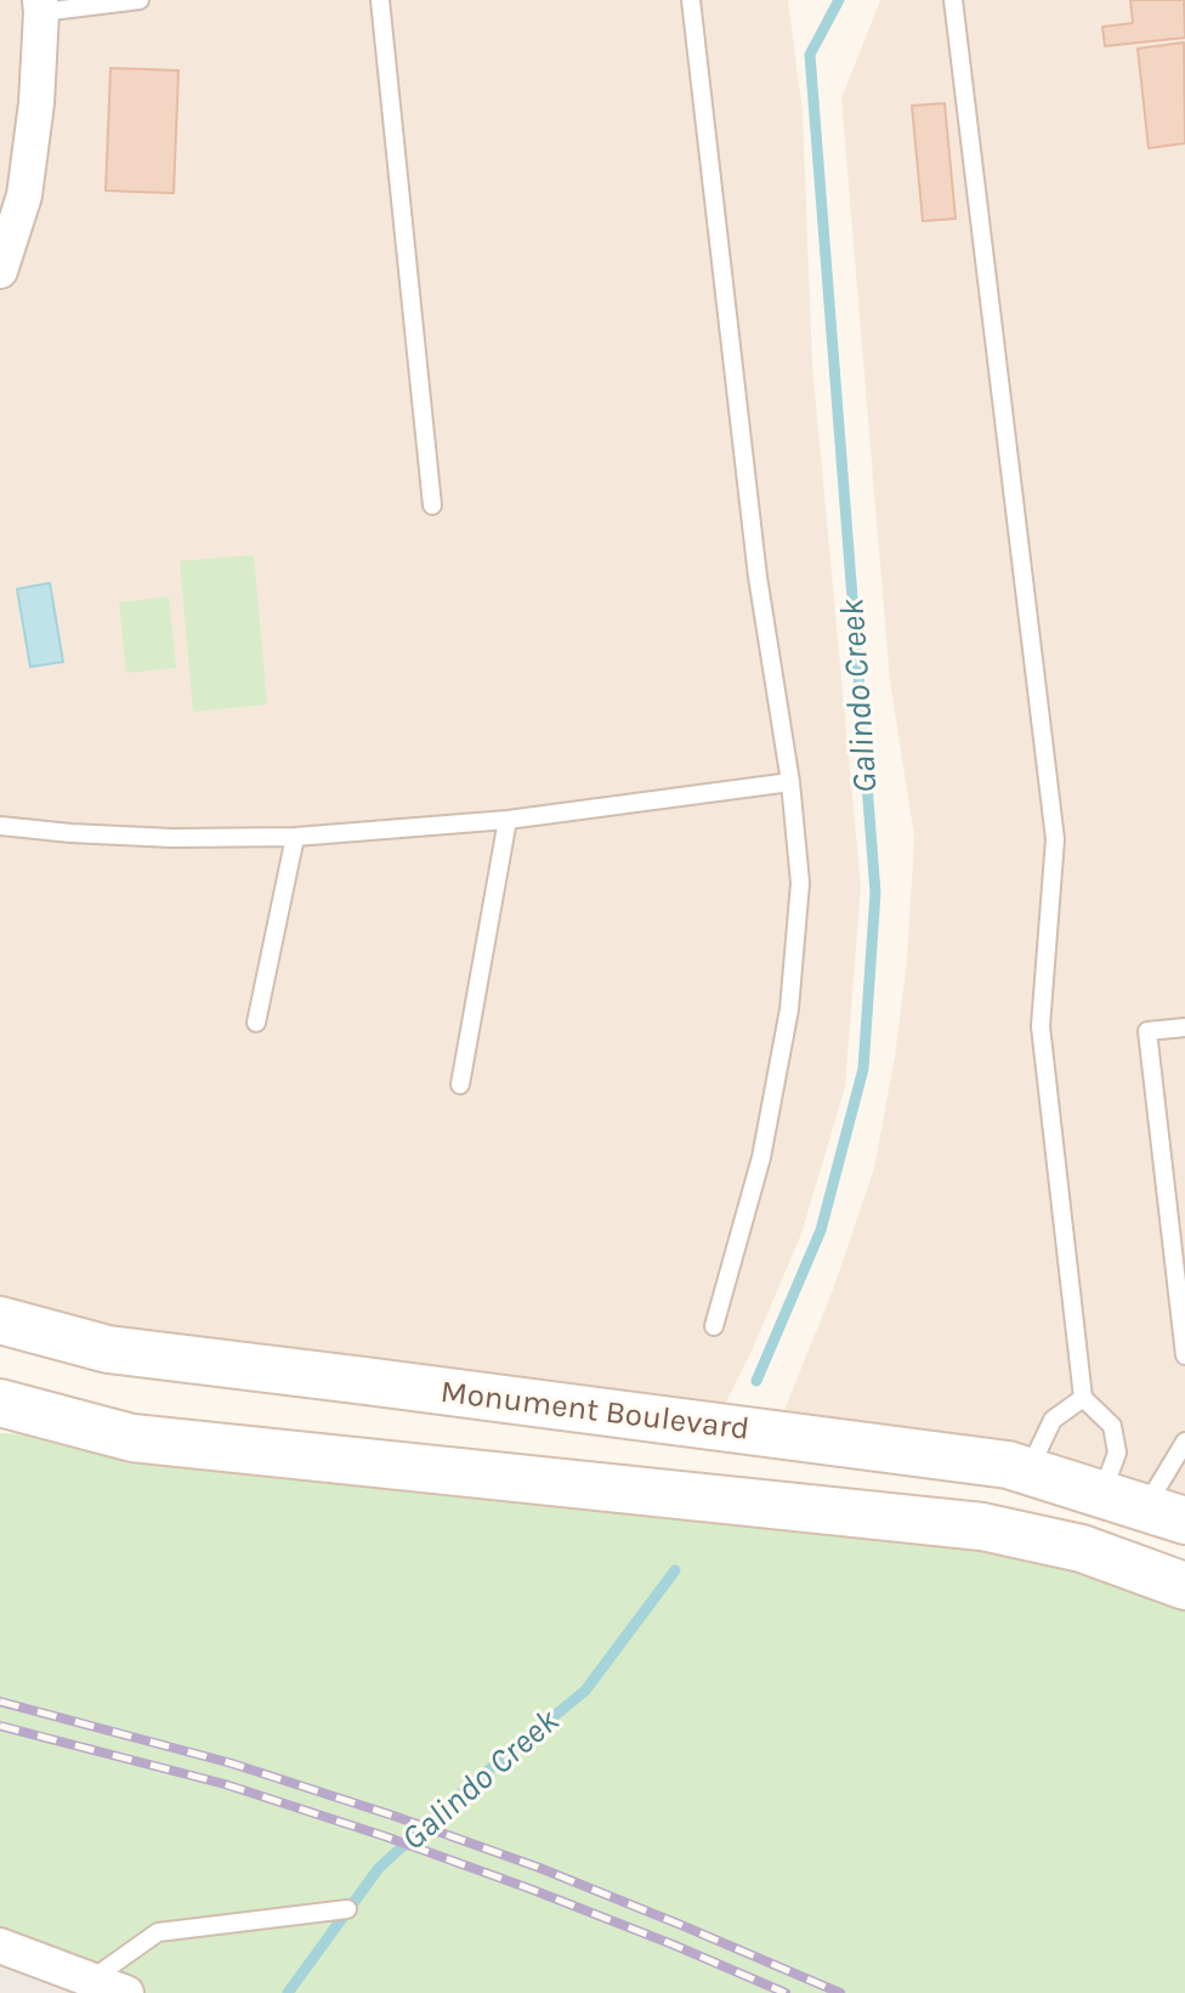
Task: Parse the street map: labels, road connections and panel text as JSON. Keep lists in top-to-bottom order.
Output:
{
  "streets": {
    "main road": ["Monument Boulevard"]
  },
  "water": ["Galindo Creek"]
}
